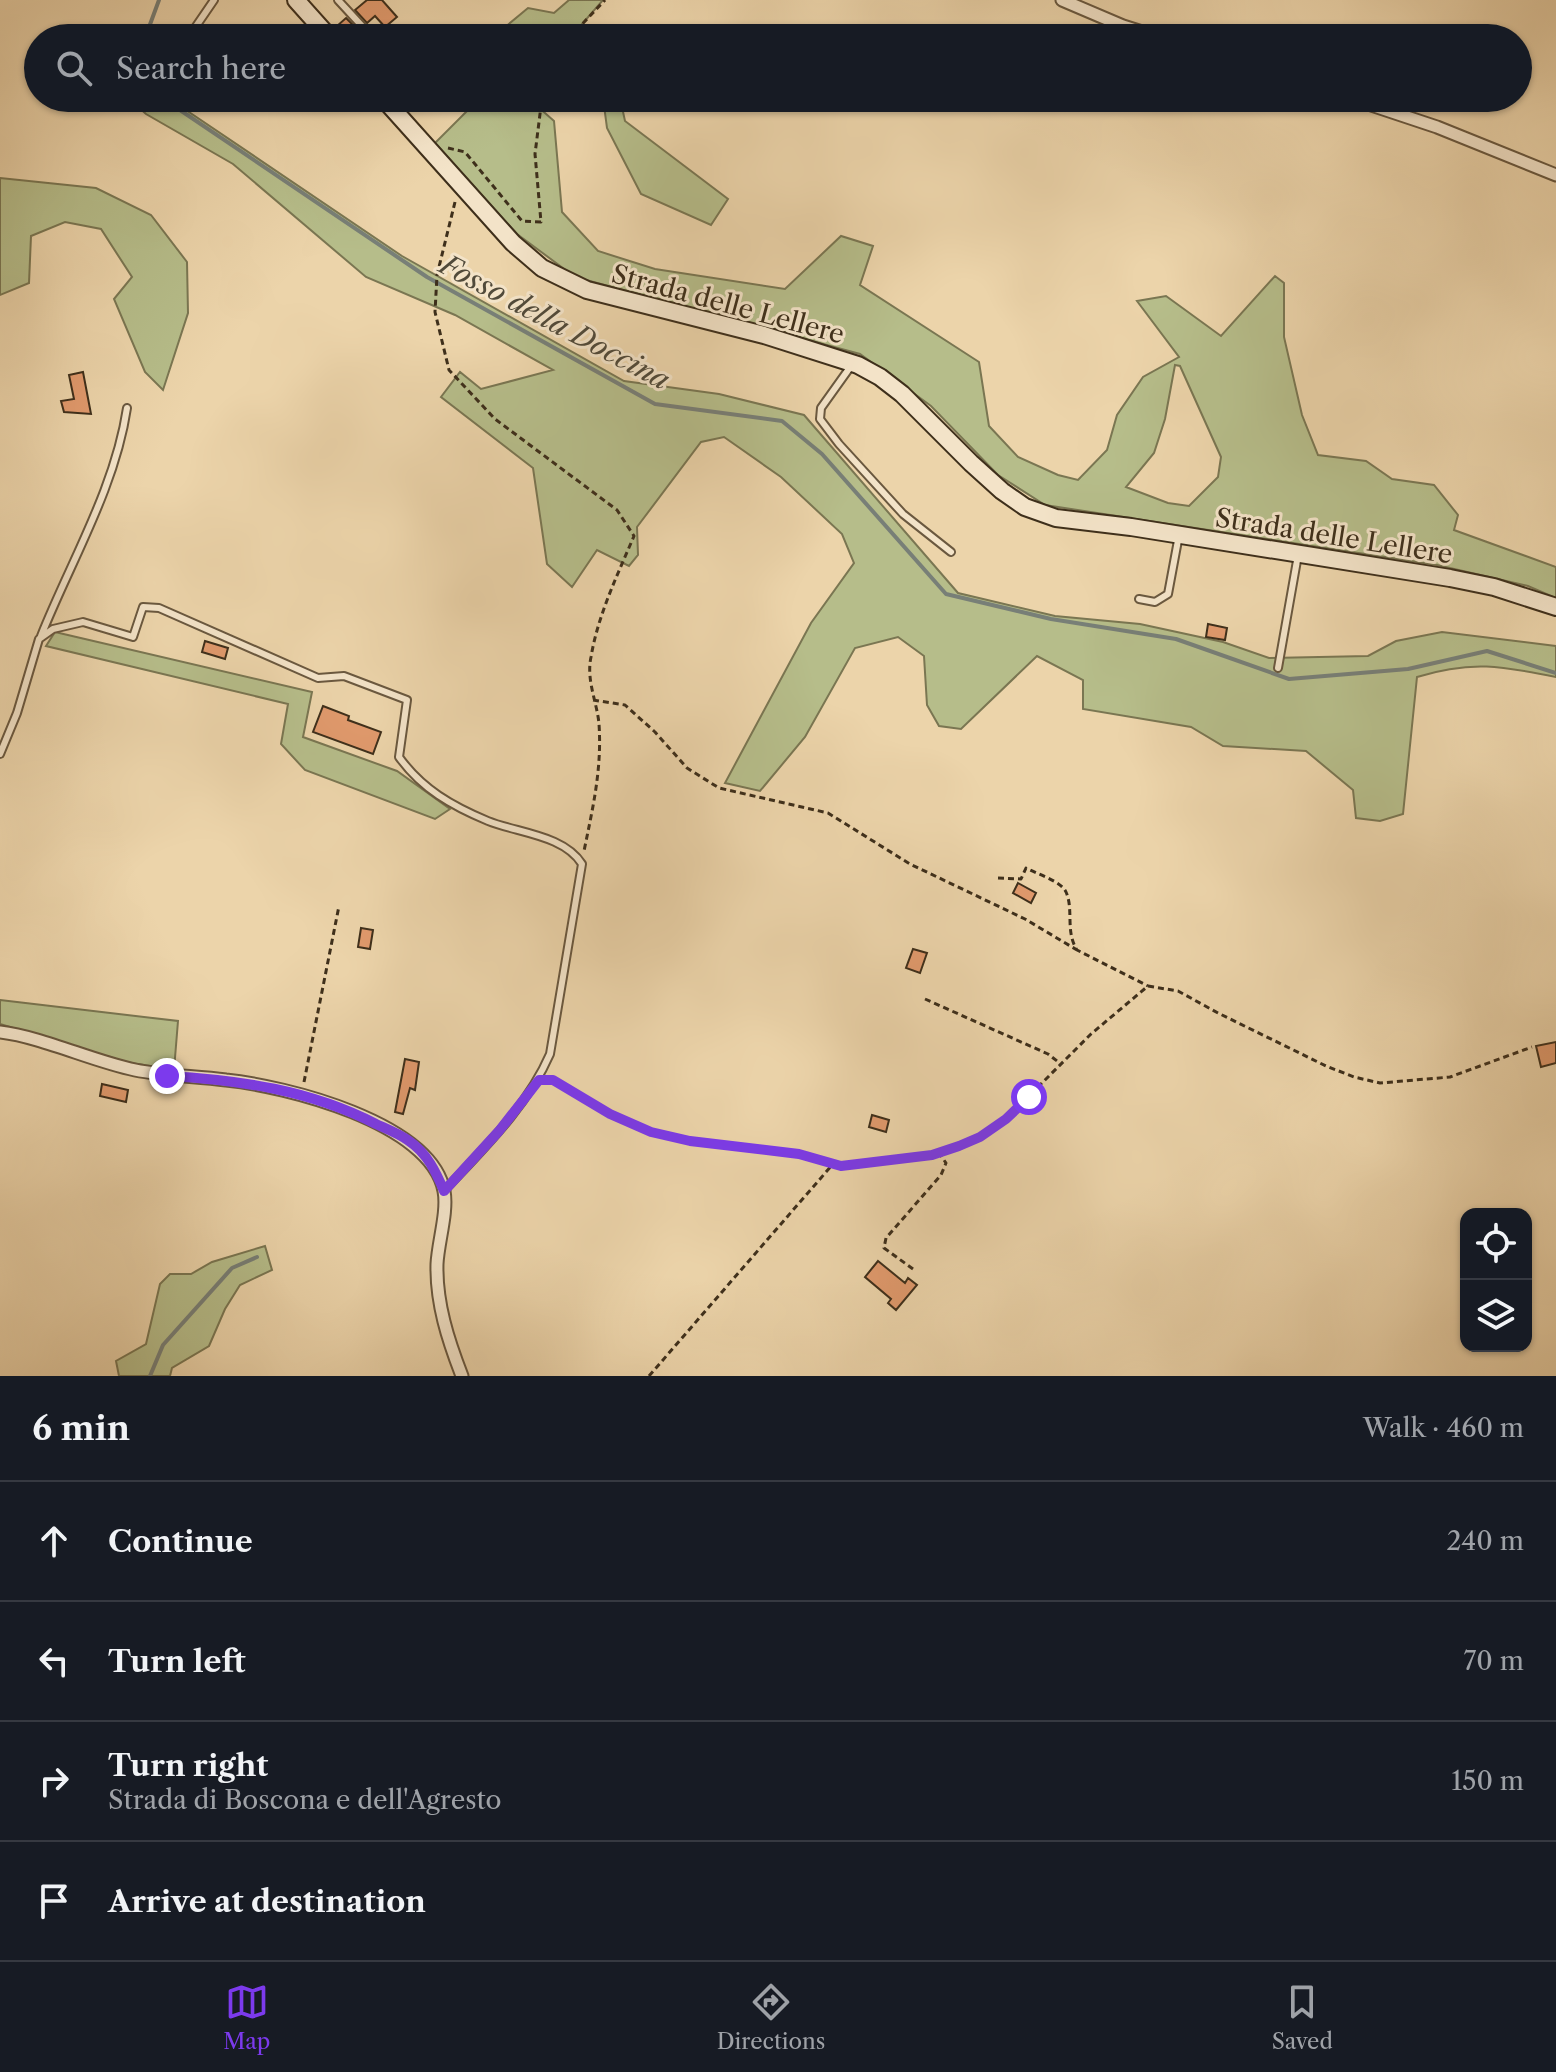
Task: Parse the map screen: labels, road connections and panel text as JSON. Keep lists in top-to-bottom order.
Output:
{
  "streets": {
    "street": ["Strada delle Lellere"]
  },
  "water": ["Fosso della Doccina"],
  "page": {
    "search": "Search here",
    "heading": ["6 min", "Walk · 460 m"],
    "list": [
      ["Continue", "240 m"],
      ["Turn left", "70 m"],
      ["Turn right", "Strada di Boscona e dell'Agresto", "150 m"],
      "Arrive at destination"
    ],
    "nav": ["Map", "Directions", "Saved"]
  }
}
